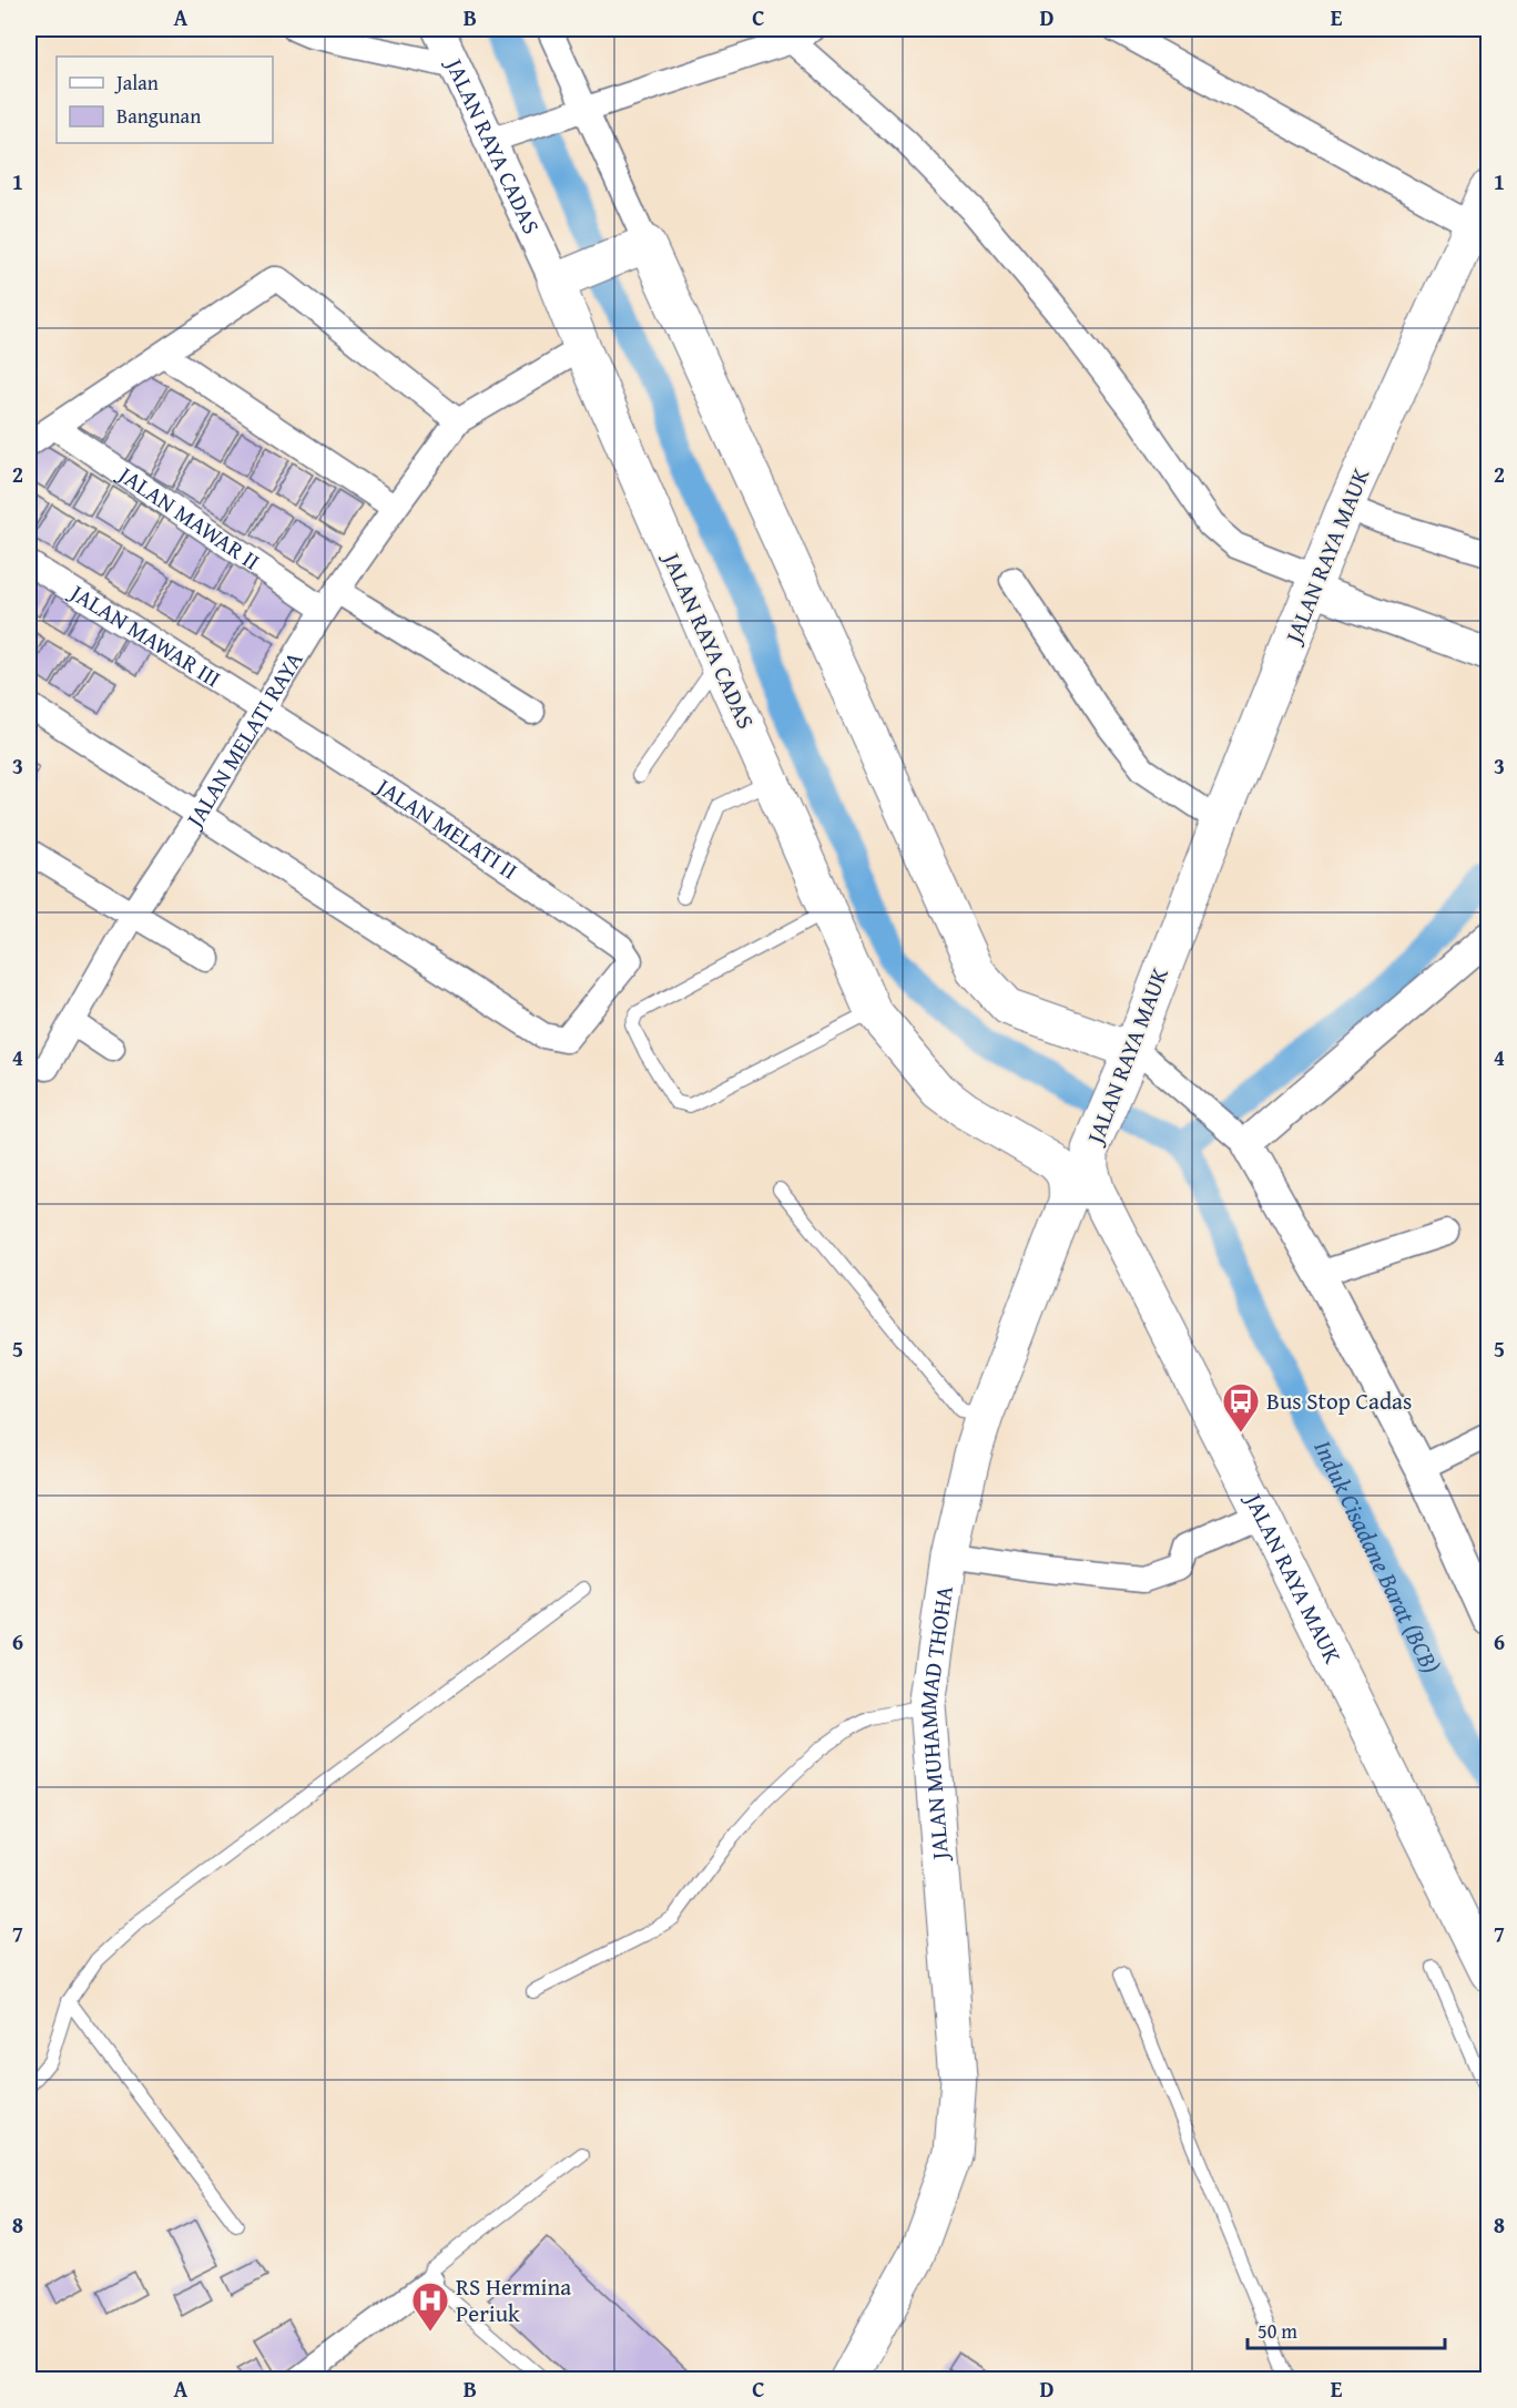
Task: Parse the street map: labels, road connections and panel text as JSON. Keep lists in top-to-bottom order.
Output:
{
  "streets": {
    "main road": ["JALAN RAYA CADAS", "JALAN RAYA MAUK", "JALAN MUHAMMAD THOHA"],
    "street": [
      "JALAN MAWAR II",
      "JALAN MAWAR III",
      "JALAN MELATI RAYA",
      "JALAN MELATI II"
    ]
  },
  "crossings": [
    ["JALAN RAYA CADAS", "JALAN MUHAMMAD THOHA"],
    ["JALAN MAWAR II", "JALAN MELATI RAYA"],
    ["JALAN MAWAR III", "JALAN MELATI RAYA"],
    ["JALAN MAWAR III", "JALAN MELATI II"],
    ["JALAN MELATI RAYA", "JALAN MELATI II"]
  ],
  "water": ["Induk Cisadane Barat (BCB)"],
  "places": {
    "bus stop": ["Bus Stop Cadas"],
    "hospital": ["RS Hermina Periuk"]
  },
  "legend": ["Jalan", "Bangunan"],
  "scale_bar": "50 m",
  "grid": {
    "columns": [
      "A",
      "B",
      "C",
      "D",
      "E"
    ],
    "rows": [
      "1",
      "2",
      "3",
      "4",
      "5",
      "6",
      "7",
      "8"
    ]
  }
}
